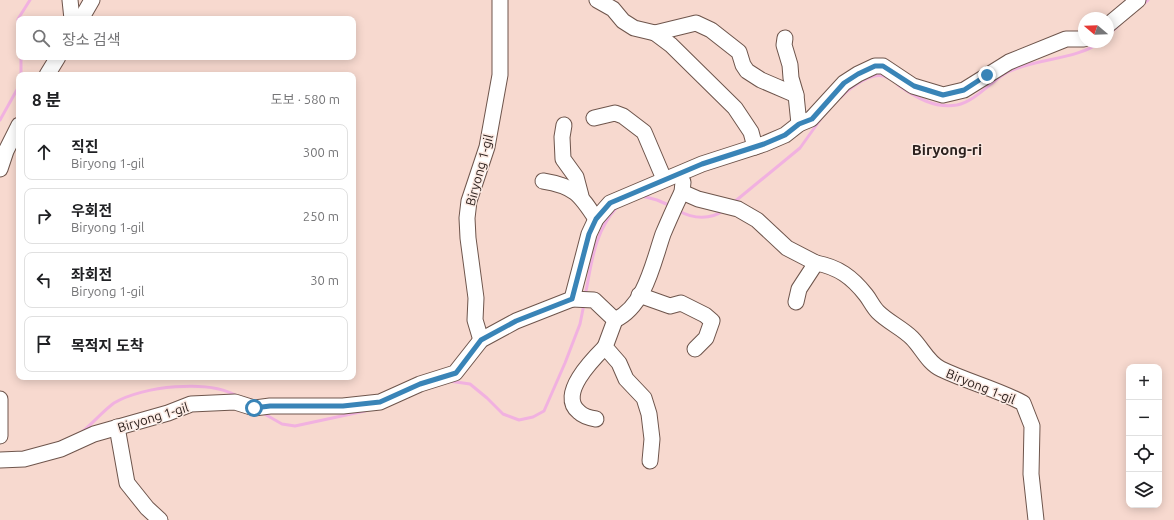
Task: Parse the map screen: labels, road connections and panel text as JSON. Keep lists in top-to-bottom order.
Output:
{
  "streets": {
    "street": ["Biryong 1-gil"]
  },
  "districts": ["Biryong-ri"],
  "north": "left",
  "page": {
    "search": "장소 검색",
    "heading": ["8 분", "도보 · 580 m"],
    "list": [
      ["직진", "Biryong 1-gil", "300 m"],
      ["우회전", "Biryong 1-gil", "250 m"],
      ["좌회전", "Biryong 1-gil", "30 m"],
      "목적지 도착"
    ],
    "map_buttons": ["+", "−"]
  }
}
